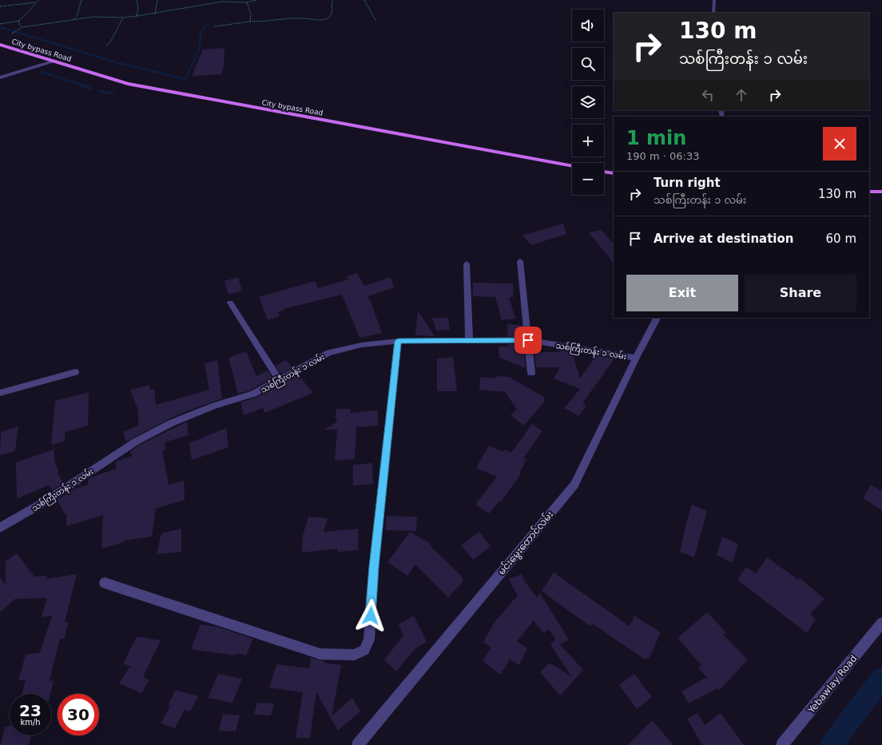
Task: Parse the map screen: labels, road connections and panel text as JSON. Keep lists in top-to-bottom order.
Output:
{
  "streets": {
    "main road": ["City bypass Road"],
    "street": ["သစ်ကြီးတန်း ၁ လမ်း", "မင်းမွေးတောင်လမ်း", "Yebawlay Road"]
  },
  "crossings": [
    ["သစ်ကြီးတန်း ၁ လမ်း", "မင်းမွေးတောင်လမ်း"]
  ],
  "page": {
    "map_buttons": ["+", "−"],
    "turn": ["130 m", "သစ်ကြီးတန်း ၁ လမ်း"],
    "heading": ["1 min", "190 m · 06:33"],
    "list": [
      {
        "name": "Turn right",
        "note": "သစ်ကြီးတန်း ၁ လမ်း",
        "value": "130 m"
      },
      {
        "name": "Arrive at destination",
        "value": "60 m"
      }
    ],
    "buttons": ["Exit", "Share"],
    "speed": "23 km/h",
    "limit": "30"
  }
}
